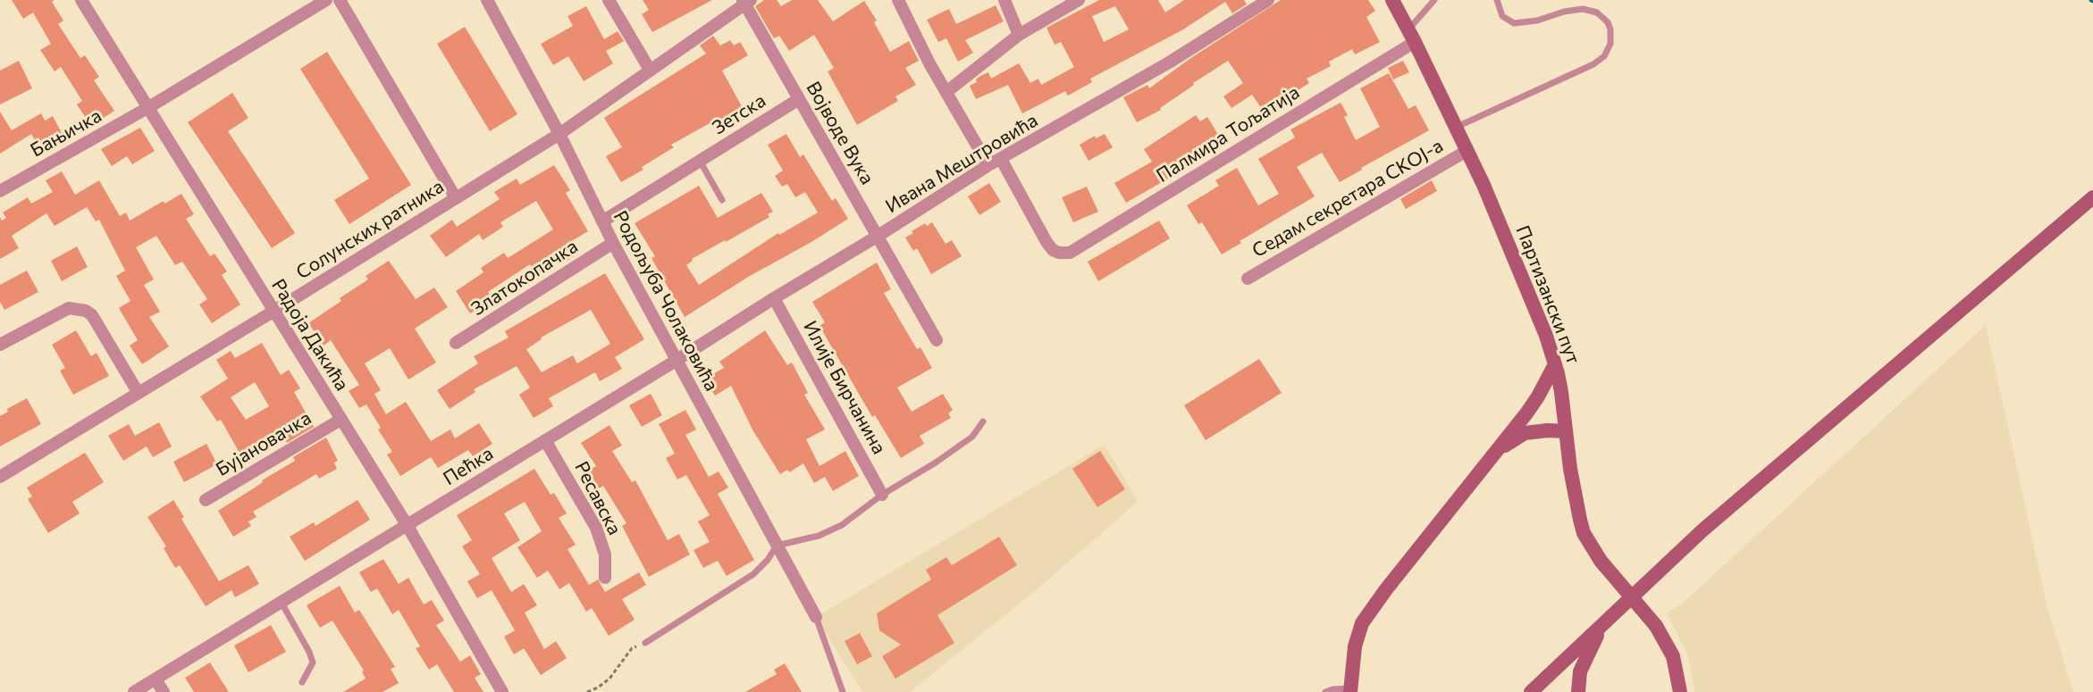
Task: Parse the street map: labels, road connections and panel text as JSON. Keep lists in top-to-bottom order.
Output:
{
  "streets": {
    "main road": ["Партизански пут"],
    "street": [
      "Зетска",
      "Бањичка",
      "Војводе Вука",
      "Палмира Тољатија",
      "Ивана Мештровића",
      "Седам секретара СКОЈ-а",
      "Солунских ратника",
      "Златокопачка",
      "Родољуба Чолаковића",
      "Радоја Дакића",
      "Илије Бирчанина",
      "Бујановачка",
      "Пећка",
      "Ресавска"
    ]
  },
  "crossings": [
    ["Зетска", "Војводе Вука"],
    ["Зетска", "Родољуба Чолаковића"],
    ["Бањичка", "Радоја Дакића"],
    ["Војводе Вука", "Ивана Мештровића"],
    ["Војводе Вука", "Солунских ратника"],
    ["Палмира Тољатија", "Ивана Мештровића"],
    ["Палмира Тољатија", "Партизански пут"],
    ["Ивана Мештровића", "Родољуба Чолаковића"],
    ["Ивана Мештровића", "Илије Бирчанина"],
    ["Ивана Мештровића", "Пећка"],
    ["Седам секретара СКОЈ-а", "Партизански пут"],
    ["Солунских ратника", "Родољуба Чолаковића"],
    ["Солунских ратника", "Радоја Дакића"],
    ["Златокопачка", "Родољуба Чолаковића"],
    ["Родољуба Чолаковића", "Пећка"],
    ["Радоја Дакића", "Бујановачка"],
    ["Радоја Дакића", "Пећка"],
    ["Пећка", "Ресавска"]
  ]
}
